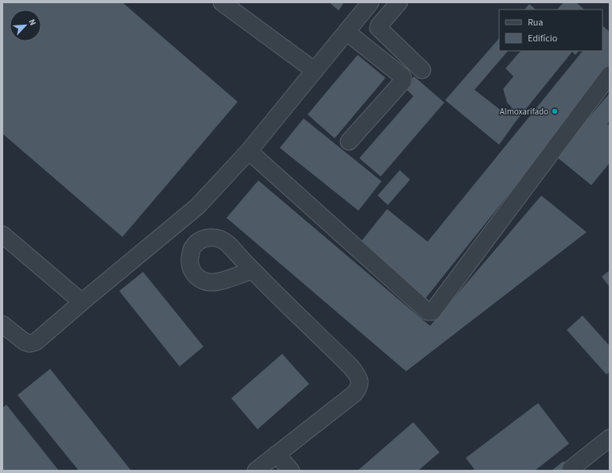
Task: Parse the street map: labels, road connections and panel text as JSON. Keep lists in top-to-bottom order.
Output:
{
  "places": ["Almoxarifado"],
  "legend": ["Rua", "Edifício"],
  "north": "top right"
}
